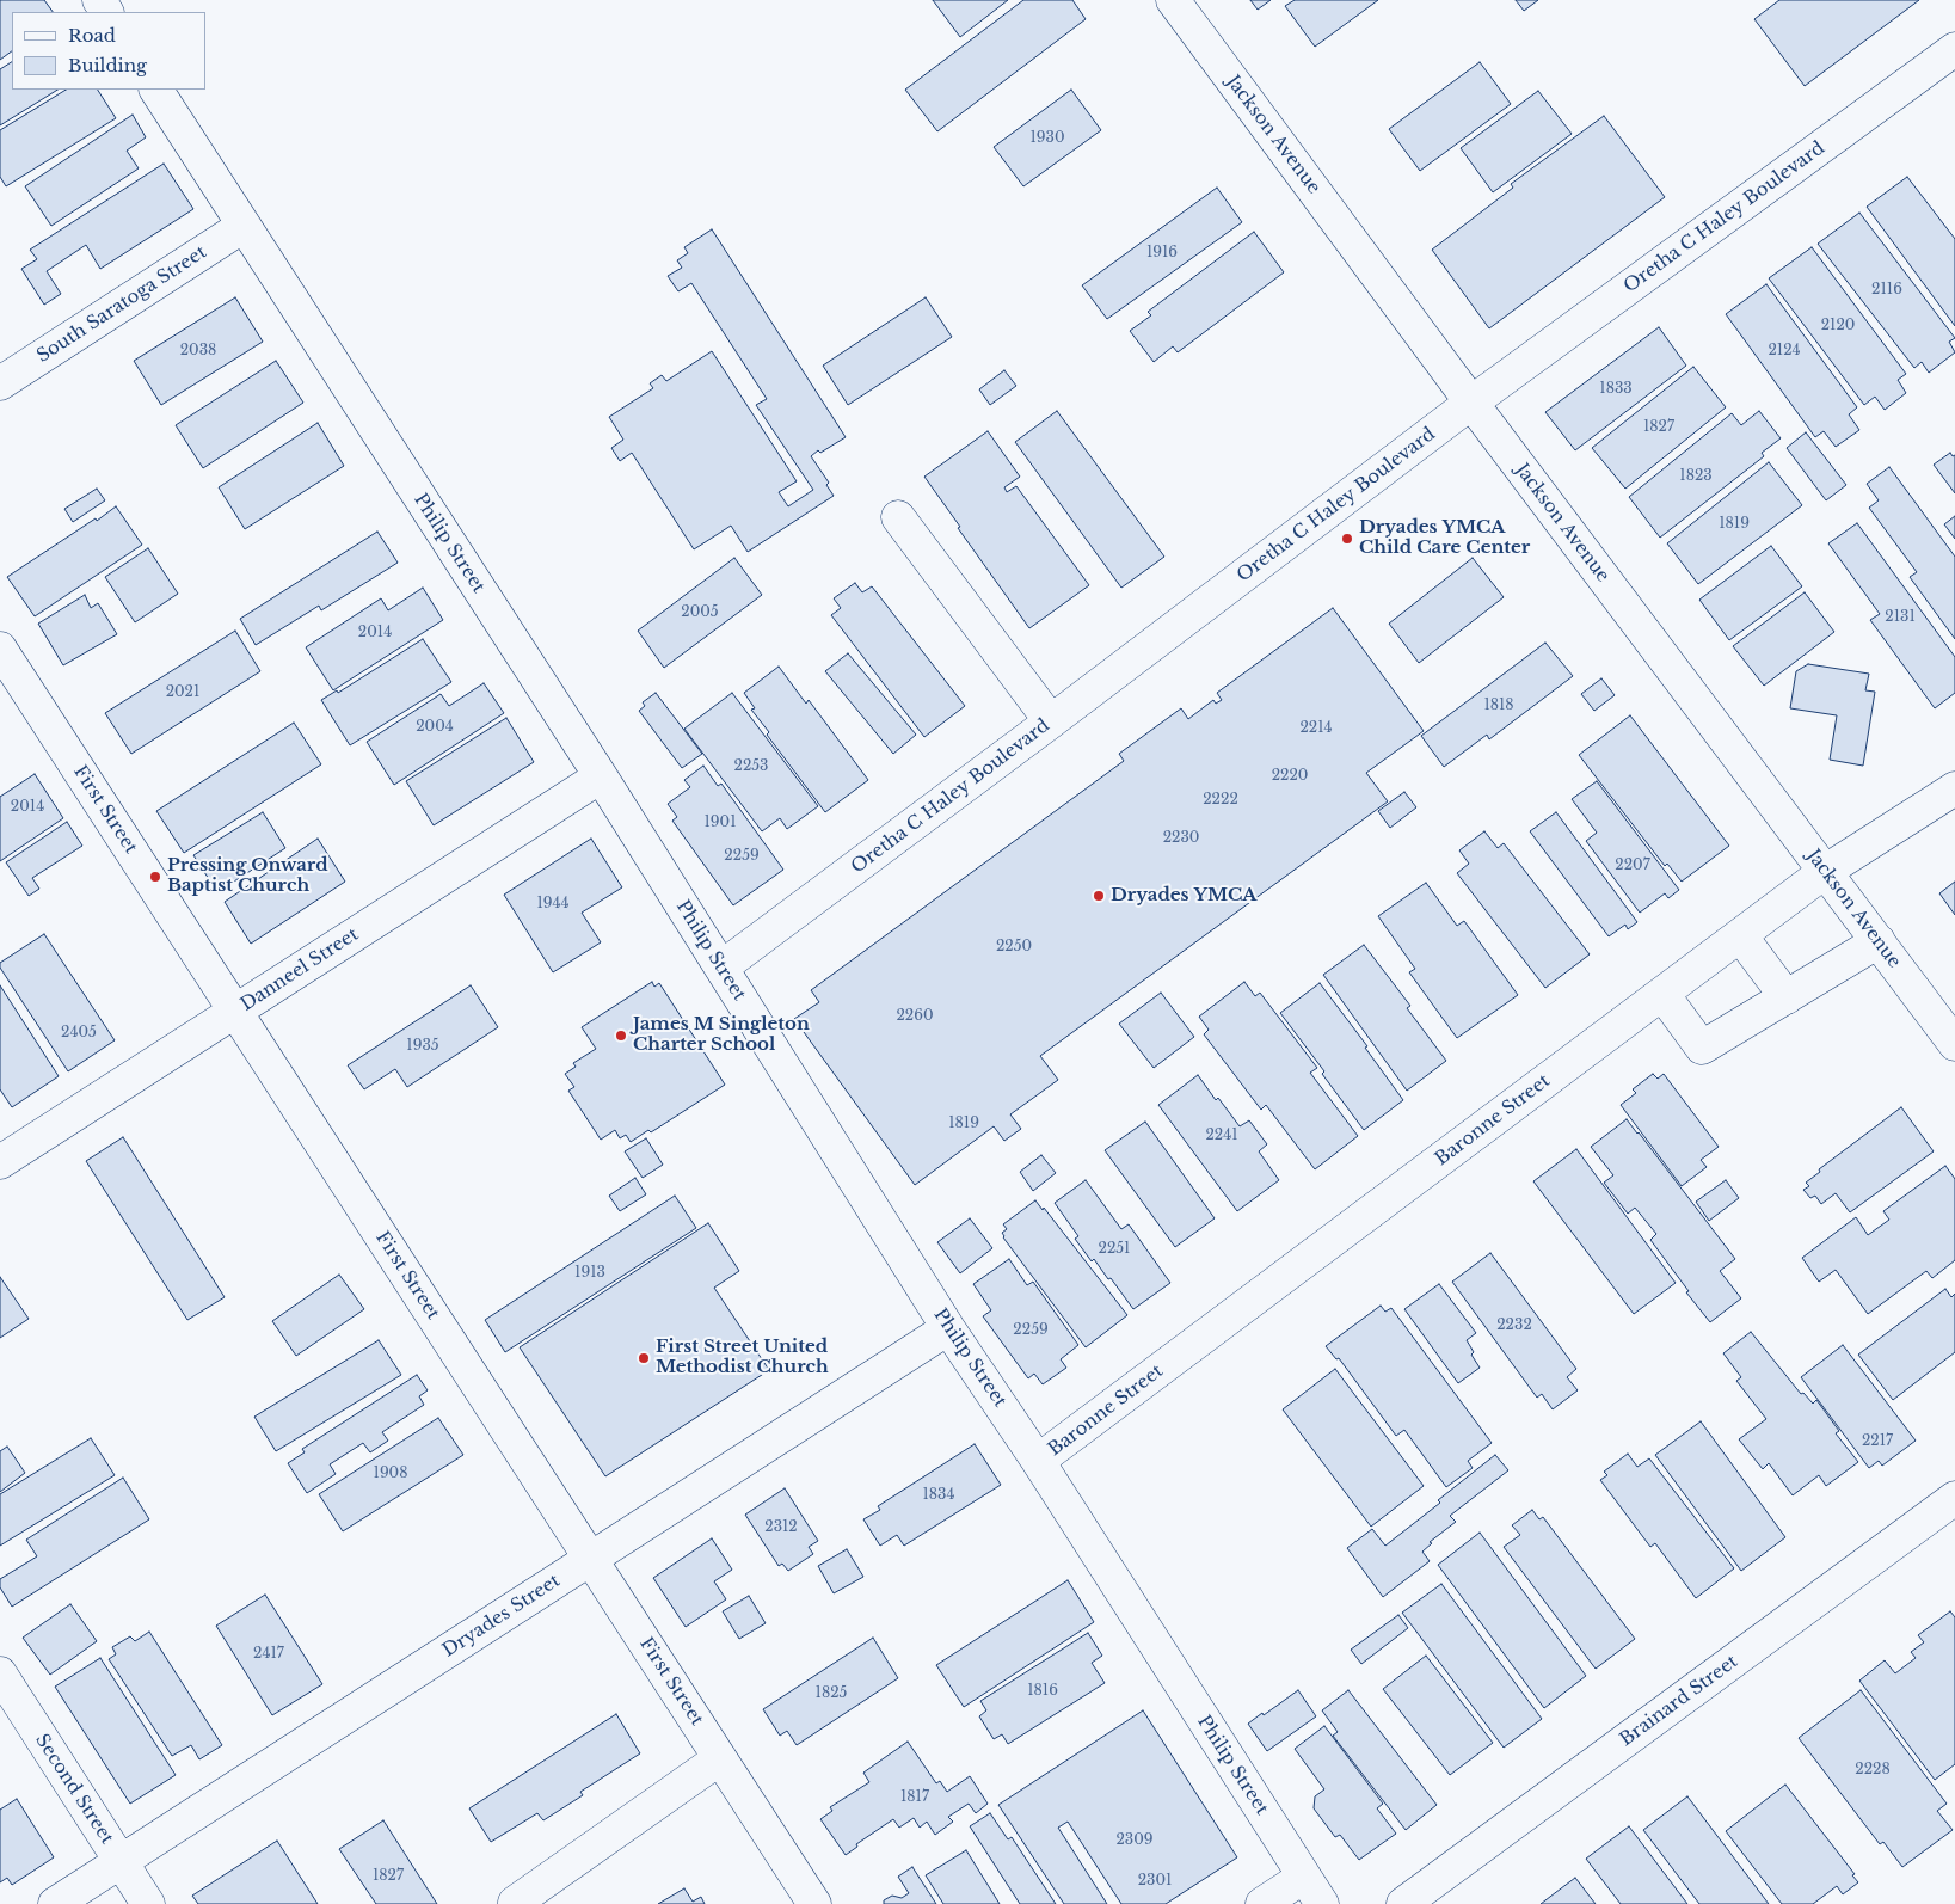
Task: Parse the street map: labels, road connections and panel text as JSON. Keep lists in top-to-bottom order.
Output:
{
  "streets": {
    "street": [
      "Jackson Avenue",
      "Oretha C Haley Boulevard",
      "South Saratoga Street",
      "Philip Street",
      "First Street",
      "Danneel Street",
      "Baronne Street",
      "Dryades Street",
      "Brainard Street",
      "Second Street"
    ]
  },
  "crossings": [
    ["Jackson Avenue", "Oretha C Haley Boulevard"],
    ["Jackson Avenue", "Baronne Street"],
    ["Oretha C Haley Boulevard", "Philip Street"],
    ["South Saratoga Street", "Philip Street"],
    ["Philip Street", "Danneel Street"],
    ["Philip Street", "Baronne Street"],
    ["Philip Street", "Dryades Street"],
    ["First Street", "Danneel Street"],
    ["First Street", "Dryades Street"],
    ["Dryades Street", "Second Street"]
  ],
  "places": [
    "Dryades YMCA Child Care Center",
    "Pressing Onward Baptist Church",
    "Dryades YMCA",
    "James M Singleton Charter School",
    "First Street United Methodist Church"
  ],
  "house_numbers": [
    "1930",
    "1916",
    "2116",
    "2120",
    "2038",
    "2124",
    "1833",
    "1827",
    "1823",
    "1819",
    "2005",
    "2131",
    "2014",
    "2021",
    "1818",
    "2004",
    "2214",
    "2253",
    "2220",
    "2222",
    "2014",
    "1901",
    "2230",
    "2259",
    "2207",
    "1944",
    "2250",
    "2260",
    "2405",
    "1935",
    "1819",
    "2241",
    "2251",
    "1913",
    "2232",
    "2259",
    "2217",
    "1908",
    "1834",
    "2312",
    "2417",
    "1816",
    "1825",
    "2228",
    "1817",
    "2309",
    "1827",
    "2301"
  ],
  "legend": ["Road", "Building"]
}
